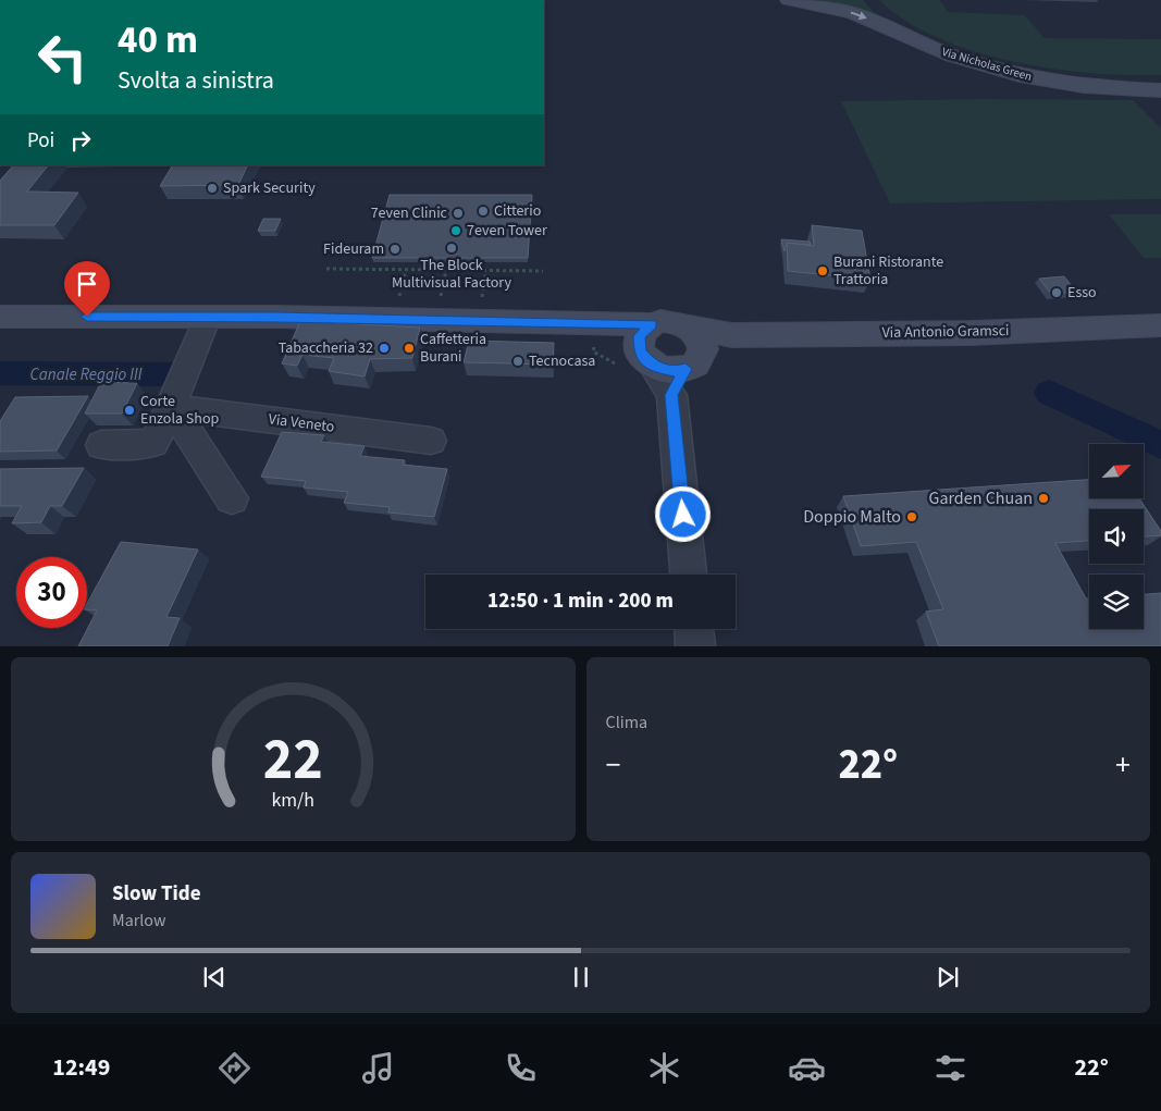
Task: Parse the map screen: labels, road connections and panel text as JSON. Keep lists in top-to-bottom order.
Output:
{
  "streets": {
    "street": ["Via Nicholas Green", "Via Antonio Gramsci", "Via Veneto"]
  },
  "water": ["Canale Reggio III"],
  "places": [
    "Spark Security",
    "Citterio",
    "7even Clinic",
    "7even Tower",
    "The Block Multivisual Factory",
    "Fideuram",
    "Burani Ristorante Trattoria",
    "Esso",
    "Tabaccheria 32",
    "Caffetteria Burani",
    "Tecnocasa",
    "Corte Enzola Shop",
    "Garden Chuan",
    "Doppio Malto"
  ],
  "north": "top right",
  "page": {
    "turn": ["40 m", "Svolta a sinistra"],
    "then": "Poi",
    "limit": "30",
    "trip": "12:50 · 1 min · 200 m",
    "tile": "Clima",
    "heat": ["−", "22°", "+"],
    "song": ["Slow Tide", "Marlow"],
    "tabs": ["12:49", "22°"],
    "gauge": ["22", "km/h"]
  }
}
